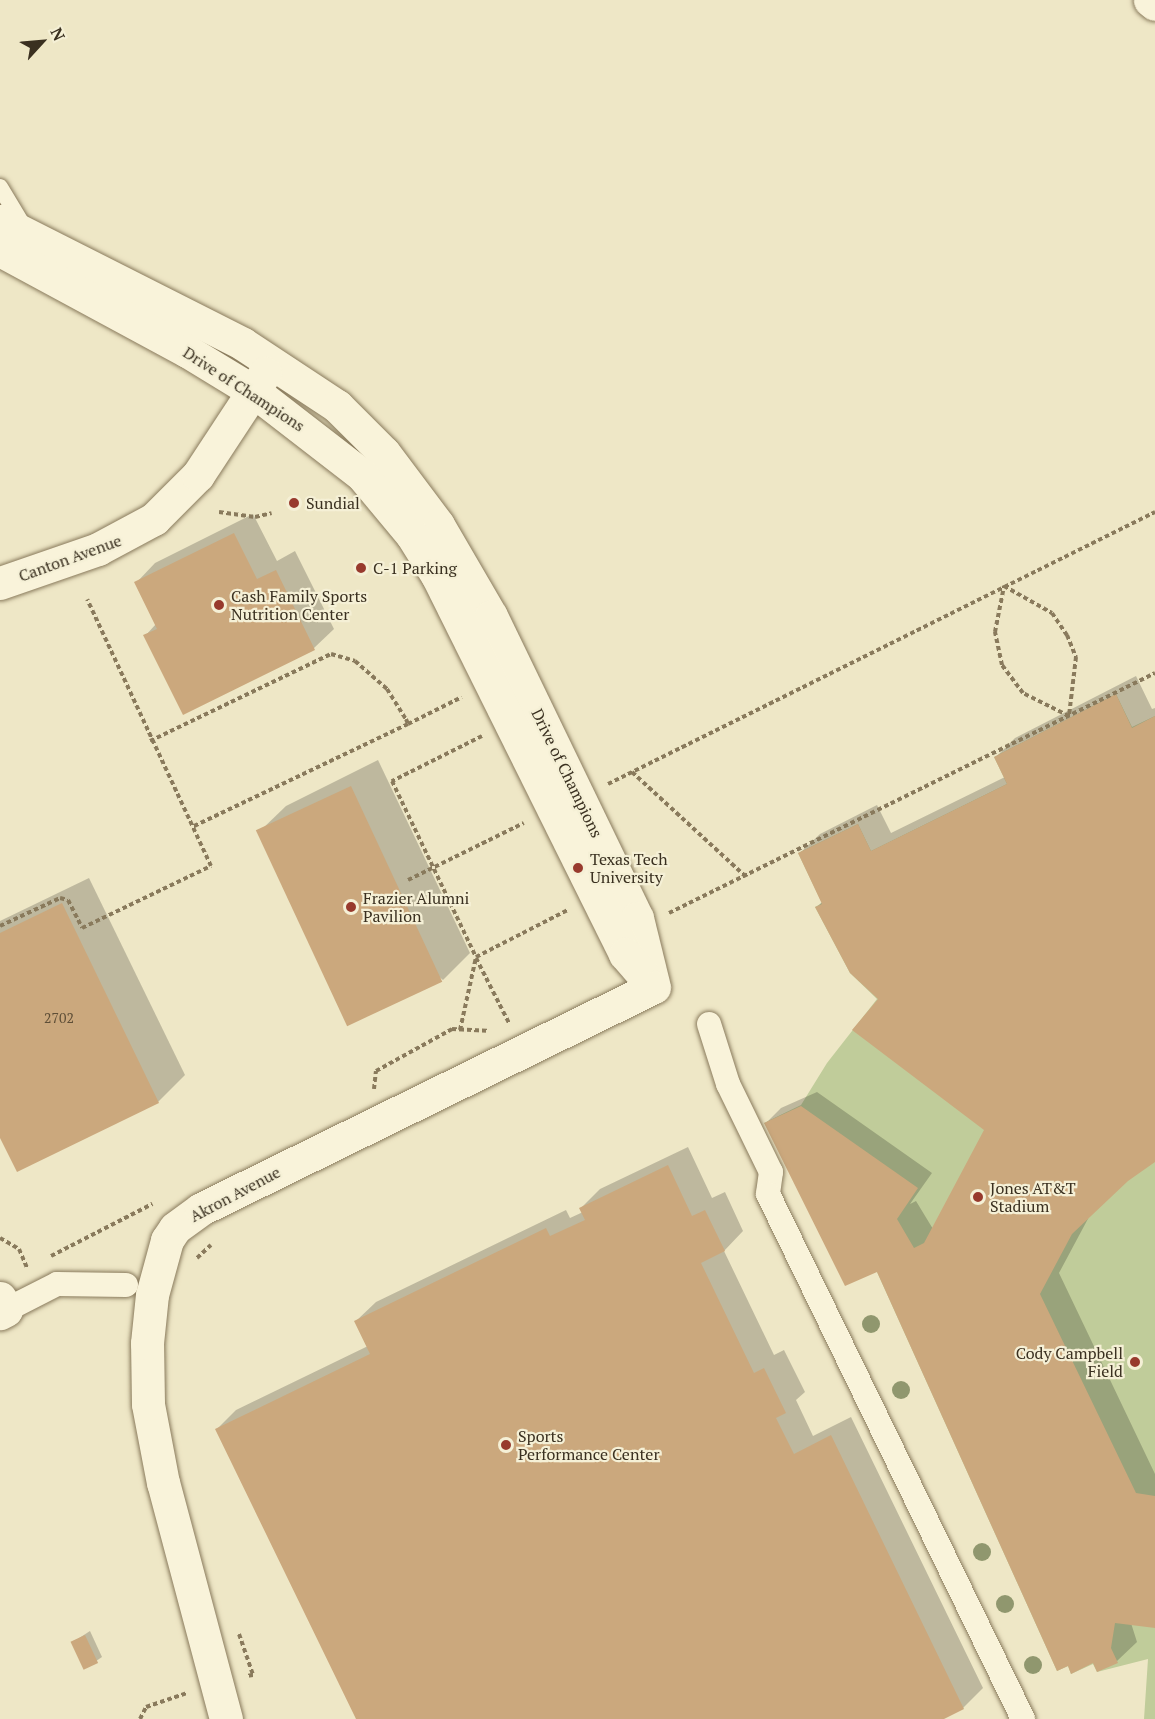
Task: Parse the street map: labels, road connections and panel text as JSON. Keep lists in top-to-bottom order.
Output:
{
  "streets": {
    "street": ["Drive of Champions", "Canton Avenue", "Akron Avenue"]
  },
  "crossings": [
    ["Drive of Champions", "Canton Avenue"],
    ["Drive of Champions", "Akron Avenue"]
  ],
  "places": [
    "Sundial",
    "C-1 Parking",
    "Cash Family Sports Nutrition Center",
    "Texas Tech University",
    "Frazier Alumni Pavilion",
    "Jones AT&T Stadium",
    "Cody Campbell Field",
    "Sports Performance Center"
  ],
  "house_numbers": ["2702"],
  "north": "top right"
}
